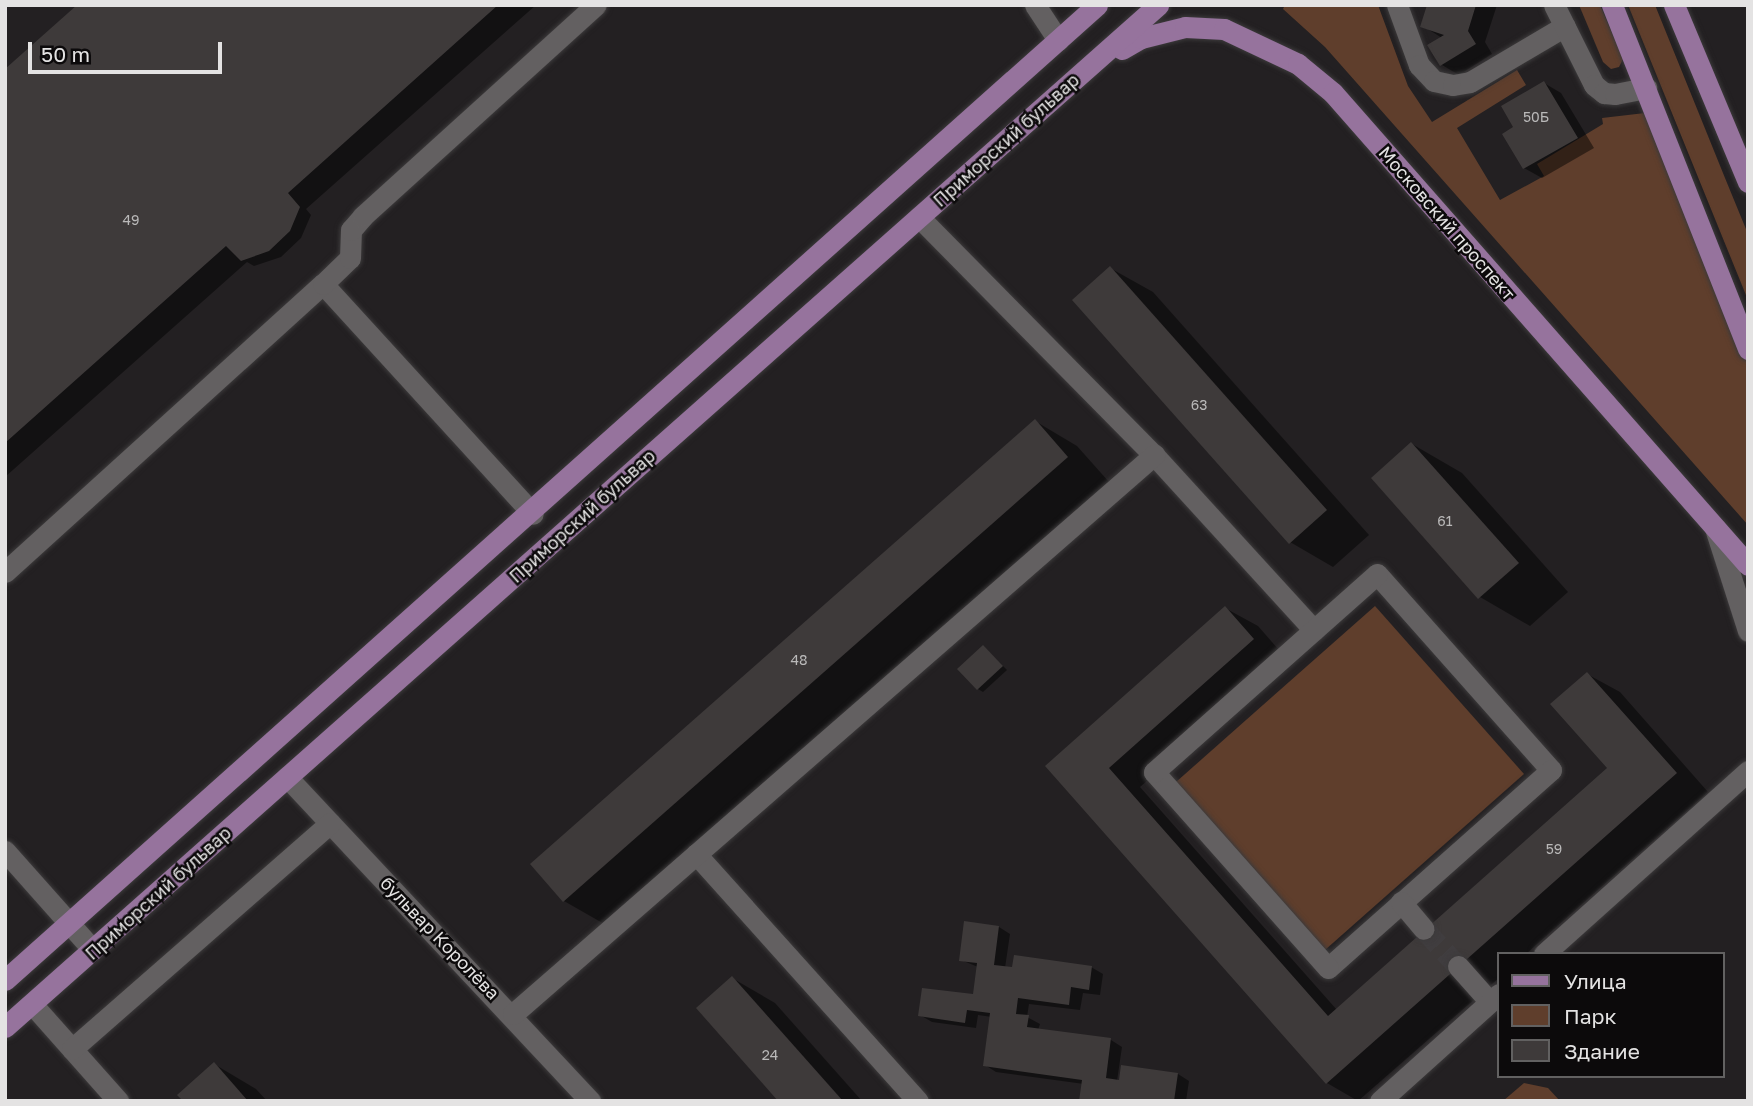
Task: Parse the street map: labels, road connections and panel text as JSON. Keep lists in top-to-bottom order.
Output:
{
  "streets": {
    "main road": ["Приморский бульвар", "Московский проспект"],
    "street": ["бульвар Королёва"]
  },
  "crossings": [
    ["Приморский бульвар", "Московский проспект"],
    ["Приморский бульвар", "бульвар Королёва"]
  ],
  "house_numbers": [
    "50Б",
    "49",
    "63",
    "61",
    "48",
    "59",
    "24"
  ],
  "legend": ["Улица", "Парк", "Здание"],
  "scale_bar": "50 m"
}
